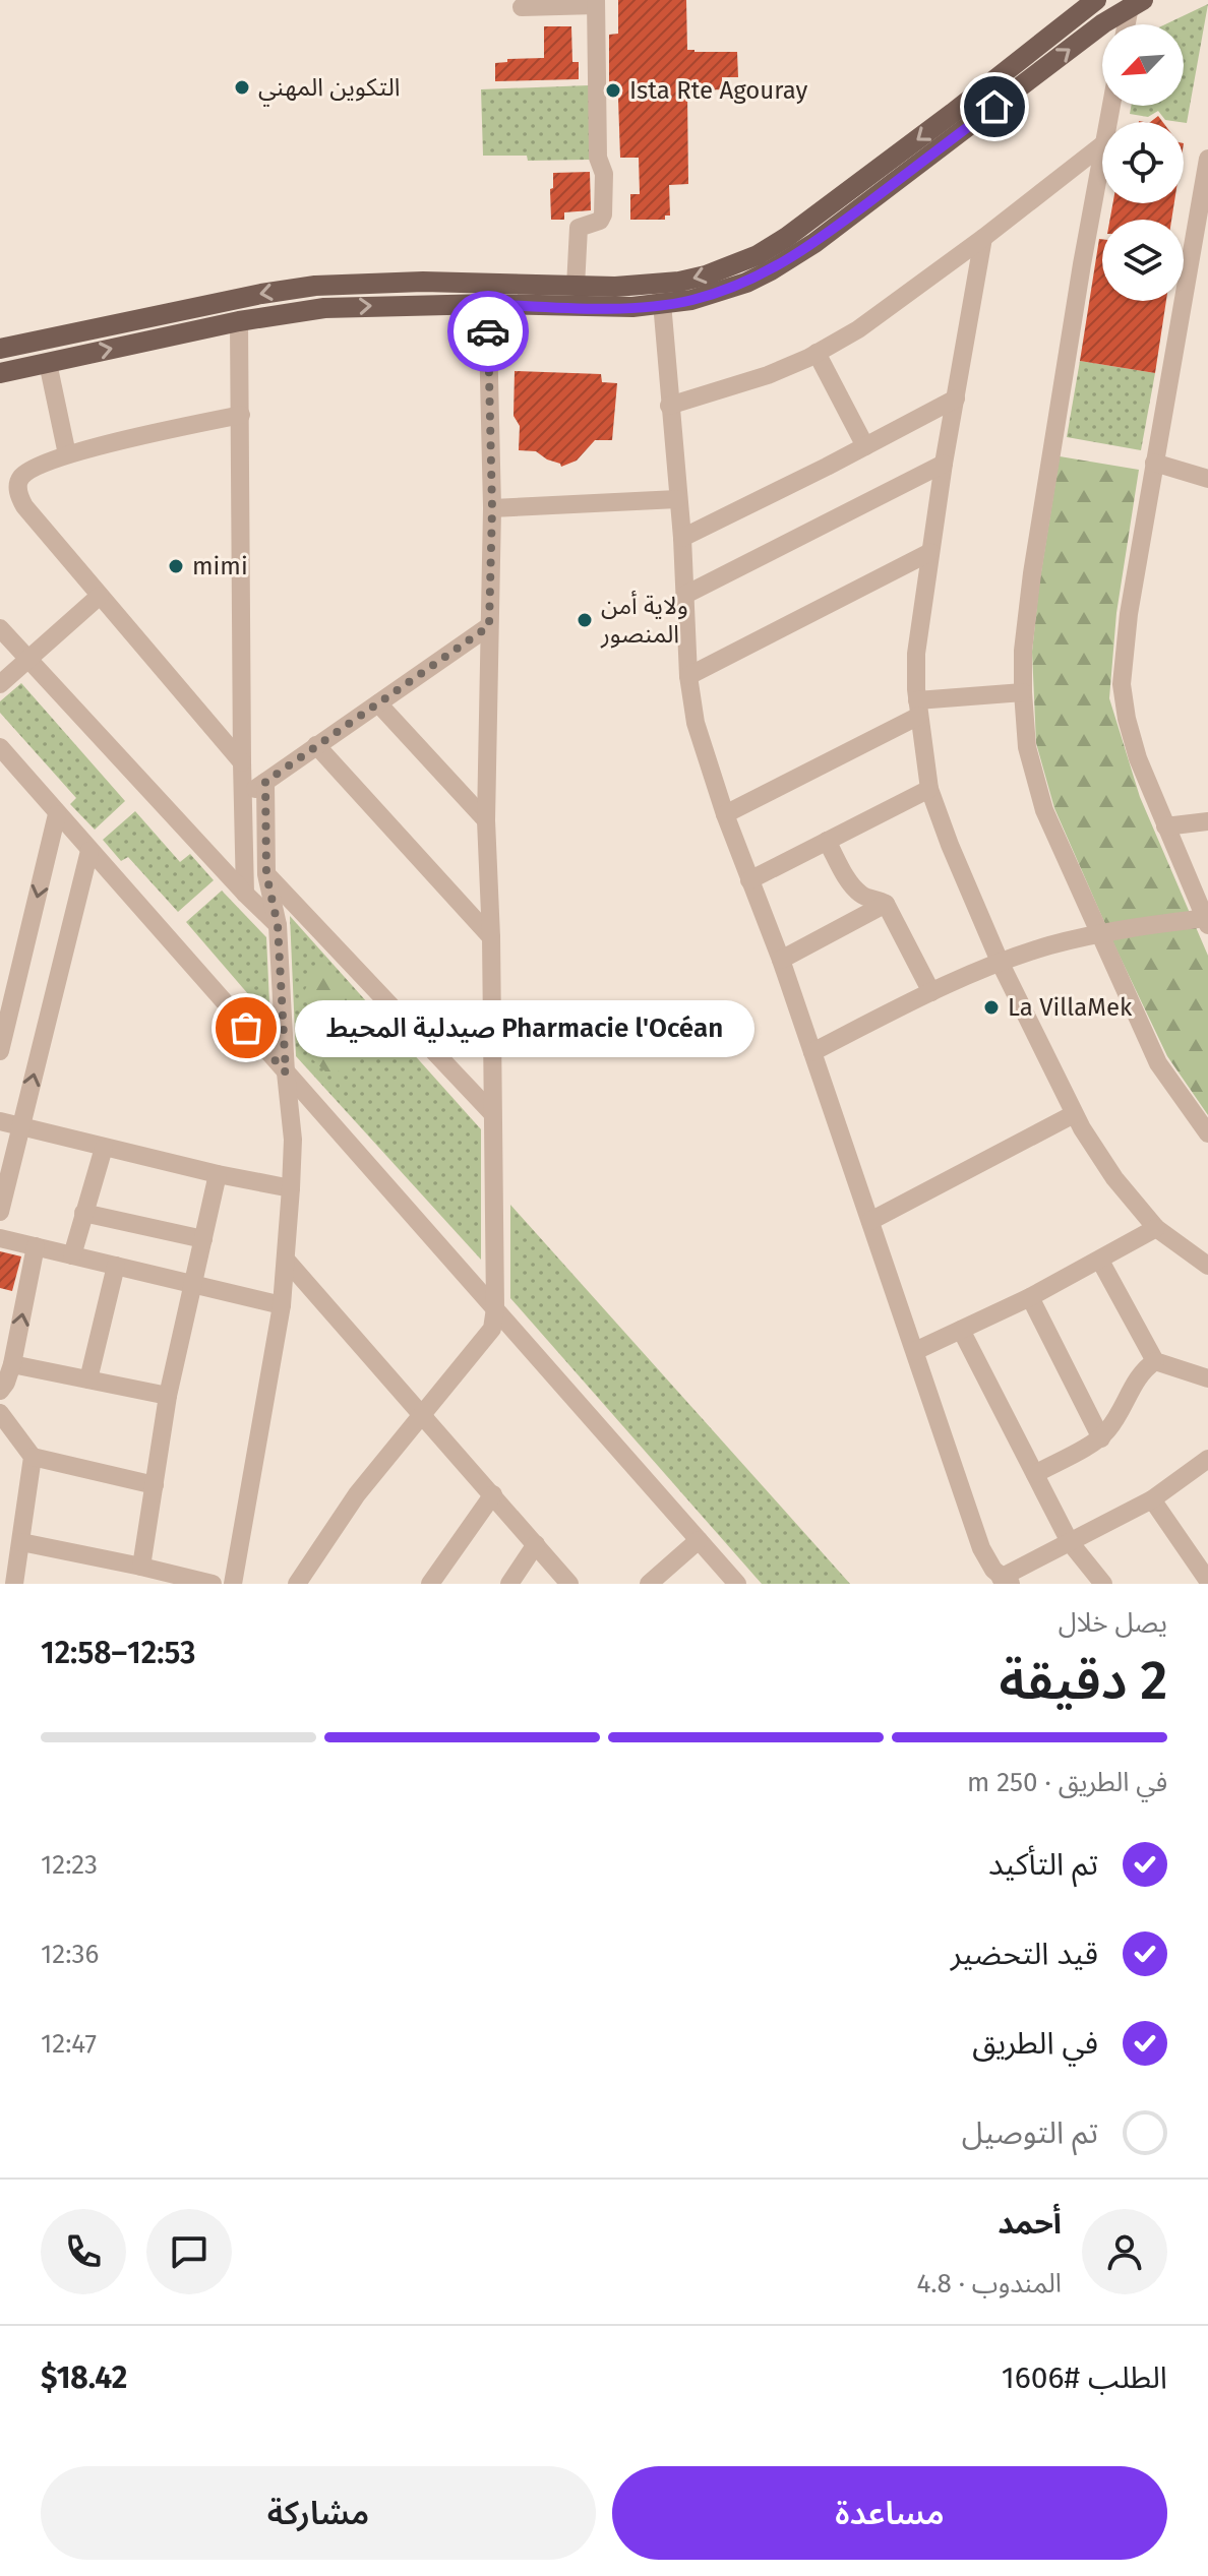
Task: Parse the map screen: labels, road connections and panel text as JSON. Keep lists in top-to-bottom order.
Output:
{
  "places": [
    "التكوين المهني",
    "Ista Rte Agouray",
    "mimi",
    "ولاية أمن المنصور",
    "La VillaMek",
    "Pharmacie l'Océan صيدلية المحيط"
  ],
  "north": "bottom left",
  "page": {
    "bubble": "Pharmacie l'Océan صيدلية المحيط",
    "heading": ["2 دقيقة", "يصل خلال", "12:53–12:58"],
    "panel": [
      "أحمد",
      "المندوب · 4.8",
      "الطلب #1606",
      "$18.42"
    ],
    "bar": "في الطريق · 250 m",
    "list": [
      ["تم التأكيد", "12:23"],
      ["قيد التحضير", "12:36"],
      ["في الطريق", "12:47"],
      "تم التوصيل"
    ],
    "buttons": ["مساعدة", "مشاركة"]
  }
}
